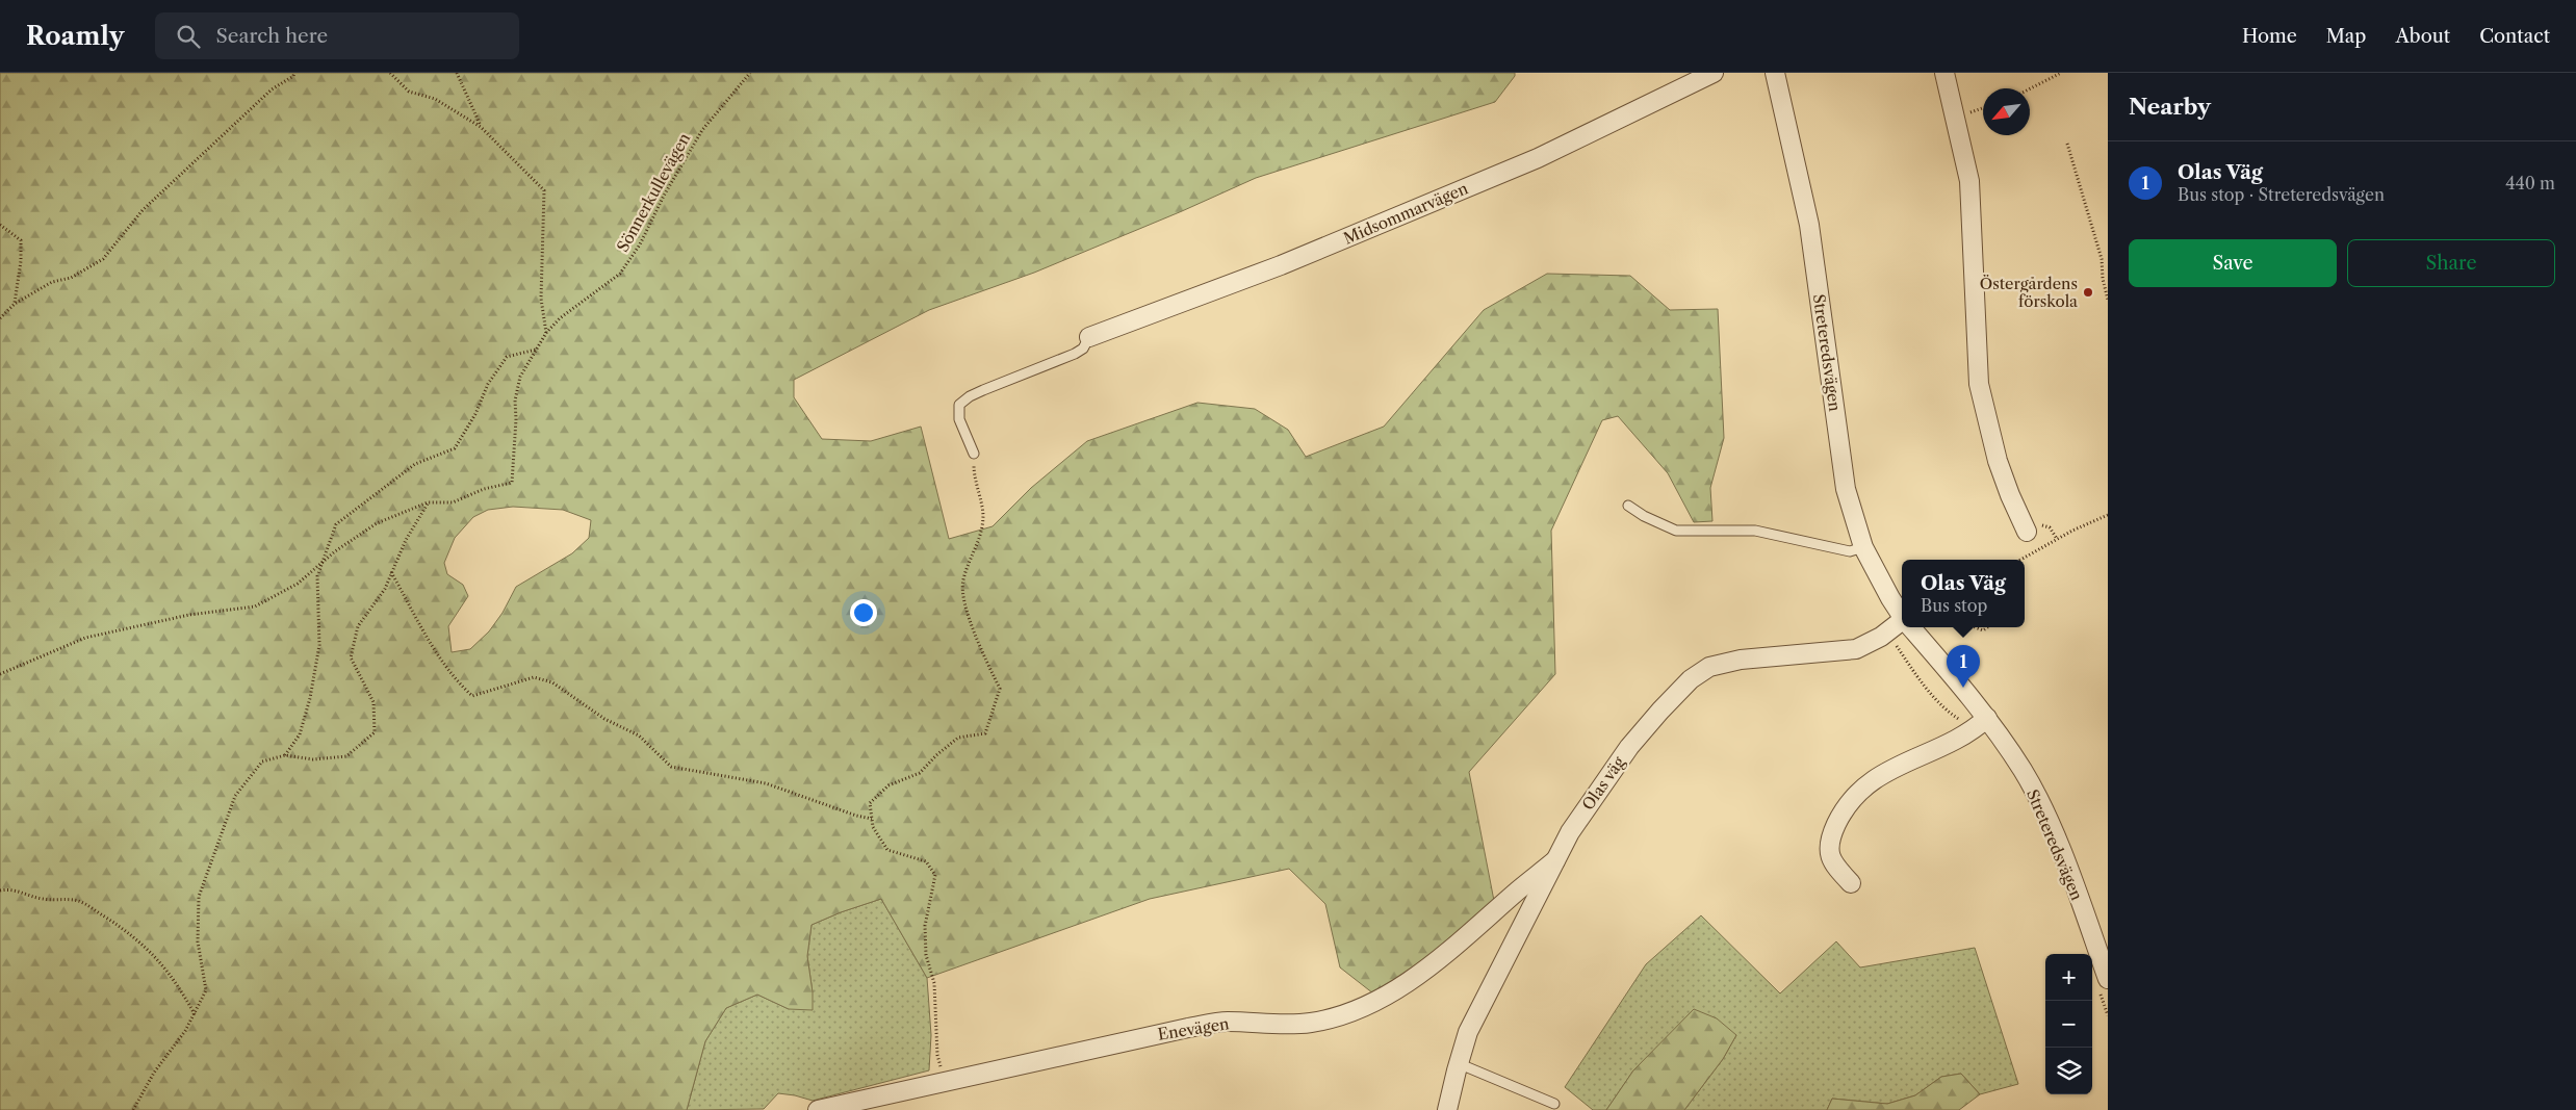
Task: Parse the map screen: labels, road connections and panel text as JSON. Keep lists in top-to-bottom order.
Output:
{
  "streets": {
    "street": [
      "Midsommarvägen",
      "Streteredsvägen",
      "Olas väg",
      "Enevägen"
    ],
    "path": ["Sönnerkullevägen"]
  },
  "crossings": [
    ["Olas väg", "Enevägen"]
  ],
  "places": ["Östergårdens förskola"],
  "north": "bottom left",
  "page": {
    "header": "Roamly",
    "search": "Search here",
    "nav": [
      "Home",
      "Map",
      "About",
      "Contact"
    ],
    "heading": "Nearby",
    "list": [
      {
        "mark": "1",
        "name": "Olas Väg",
        "note": "Bus stop · Streteredsvägen",
        "value": "440 m"
      }
    ],
    "buttons": ["Save", "Share"],
    "popup": ["Olas Väg", "Bus stop"],
    "pins": "1",
    "map_buttons": ["+", "−"]
  }
}
